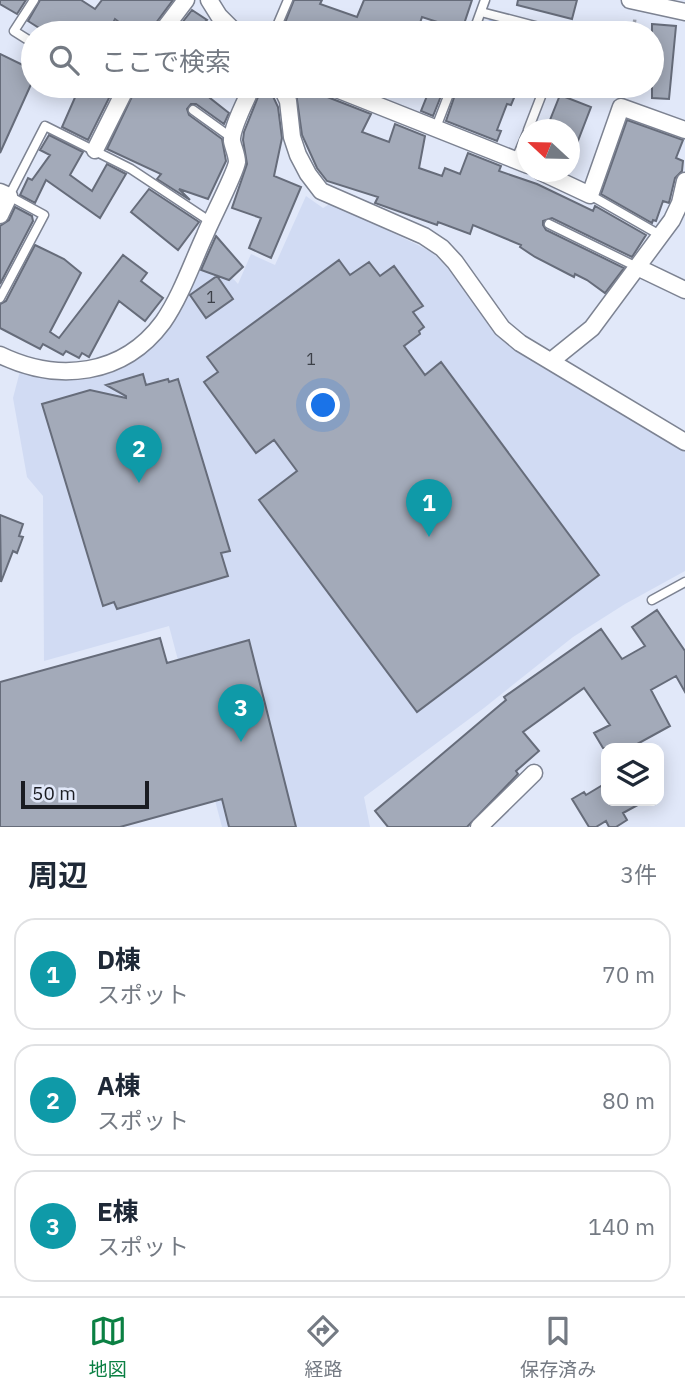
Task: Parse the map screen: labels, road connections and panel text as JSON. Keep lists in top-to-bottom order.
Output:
{
  "house_numbers": ["1", "1"],
  "scale_bar": "50 m",
  "north": "left",
  "page": {
    "search": "ここで検索",
    "pins": ["2", "1", "3"],
    "scale": "50 m",
    "heading": ["周辺", "3件"],
    "list": [
      {
        "mark": "1",
        "name": "D棟",
        "note": "スポット",
        "value": "70 m"
      },
      {
        "mark": "2",
        "name": "A棟",
        "note": "スポット",
        "value": "80 m"
      },
      {
        "mark": "3",
        "name": "E棟",
        "note": "スポット",
        "value": "140 m"
      }
    ],
    "nav": ["地図", "経路", "保存済み"]
  }
}
